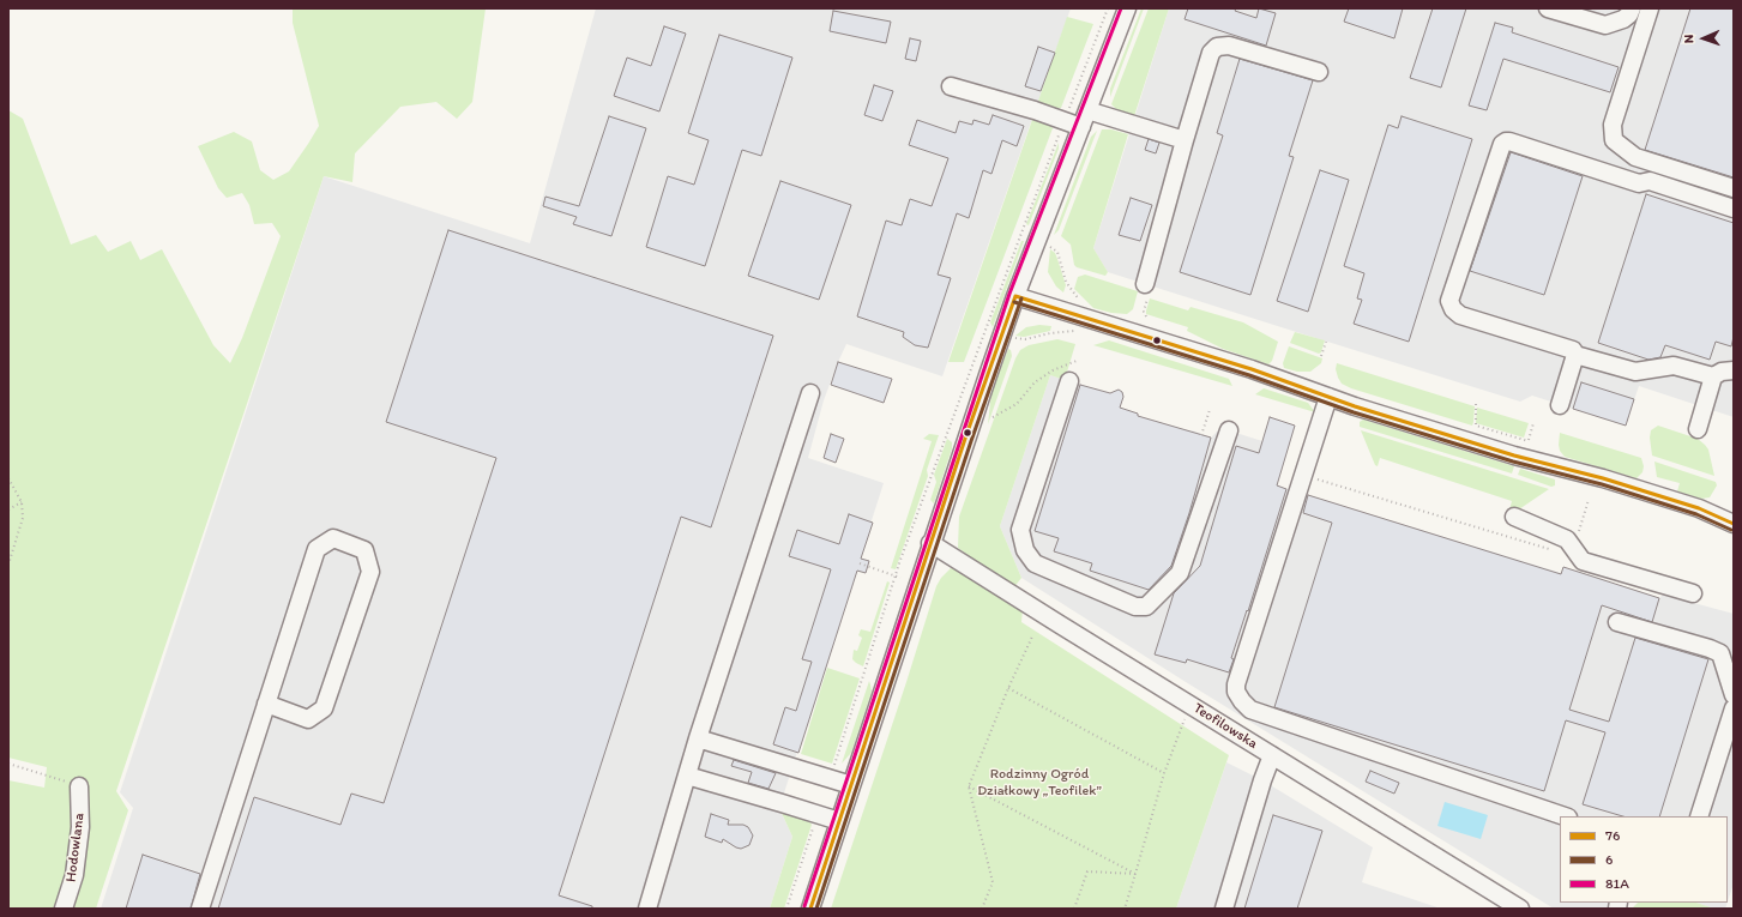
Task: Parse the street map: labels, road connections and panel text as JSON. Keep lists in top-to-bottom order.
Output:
{
  "streets": {
    "street": ["Teofilowska", "Hodowlana"]
  },
  "parks": ["Rodzinny Ogród Działkowy „Teofilek”"],
  "lines": ["transit line 81A", "transit line 76", "transit line 6"],
  "legend": ["76", "6", "81A"],
  "north": "left"
}
